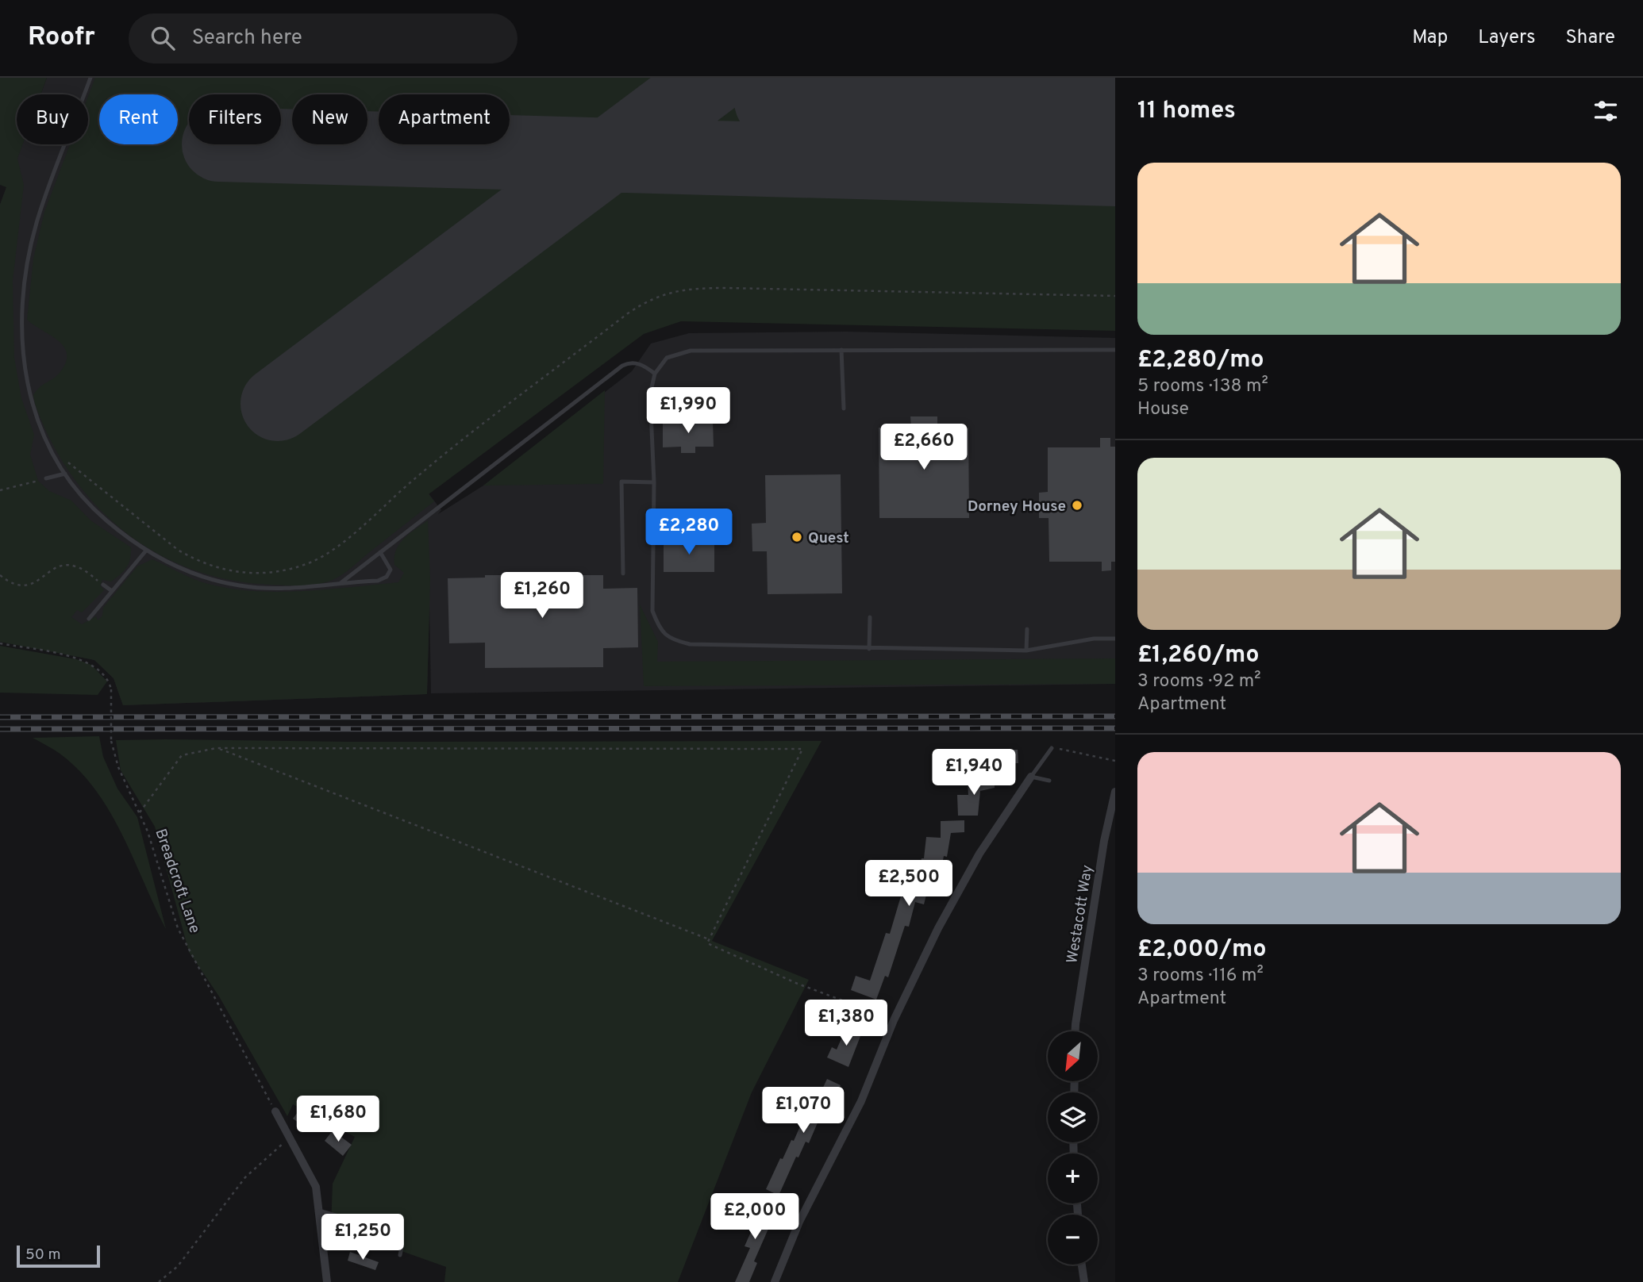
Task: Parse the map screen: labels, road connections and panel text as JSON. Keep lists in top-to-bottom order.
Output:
{
  "streets": {
    "street": ["Westacott Way"],
    "path": ["Breadcroft Lane"]
  },
  "places": ["Dorney House", "Quest"],
  "scale_bar": "50 m",
  "north": "bottom left",
  "page": {
    "header": "Roofr",
    "search": "Search here",
    "nav": ["Map", "Layers", "Share"],
    "heading": "11 homes",
    "chip": [
      "Buy",
      "Rent",
      "Filters",
      "New",
      "Apartment"
    ],
    "list": [
      {
        "name": "£2,280/mo",
        "note": "5 rooms · 138 m² · House"
      },
      {
        "name": "£1,260/mo",
        "note": "3 rooms · 92 m² · Apartment"
      },
      {
        "name": "£2,000/mo",
        "note": "3 rooms · 116 m² · Apartment"
      }
    ],
    "price": [
      "£1,990",
      "£2,660",
      "£2,280",
      "£1,260",
      "£1,940",
      "£2,500",
      "£1,380",
      "£1,070",
      "£1,680",
      "£2,000",
      "£1,250"
    ],
    "map_buttons": ["+", "−"],
    "scale": "50 m"
  }
}
